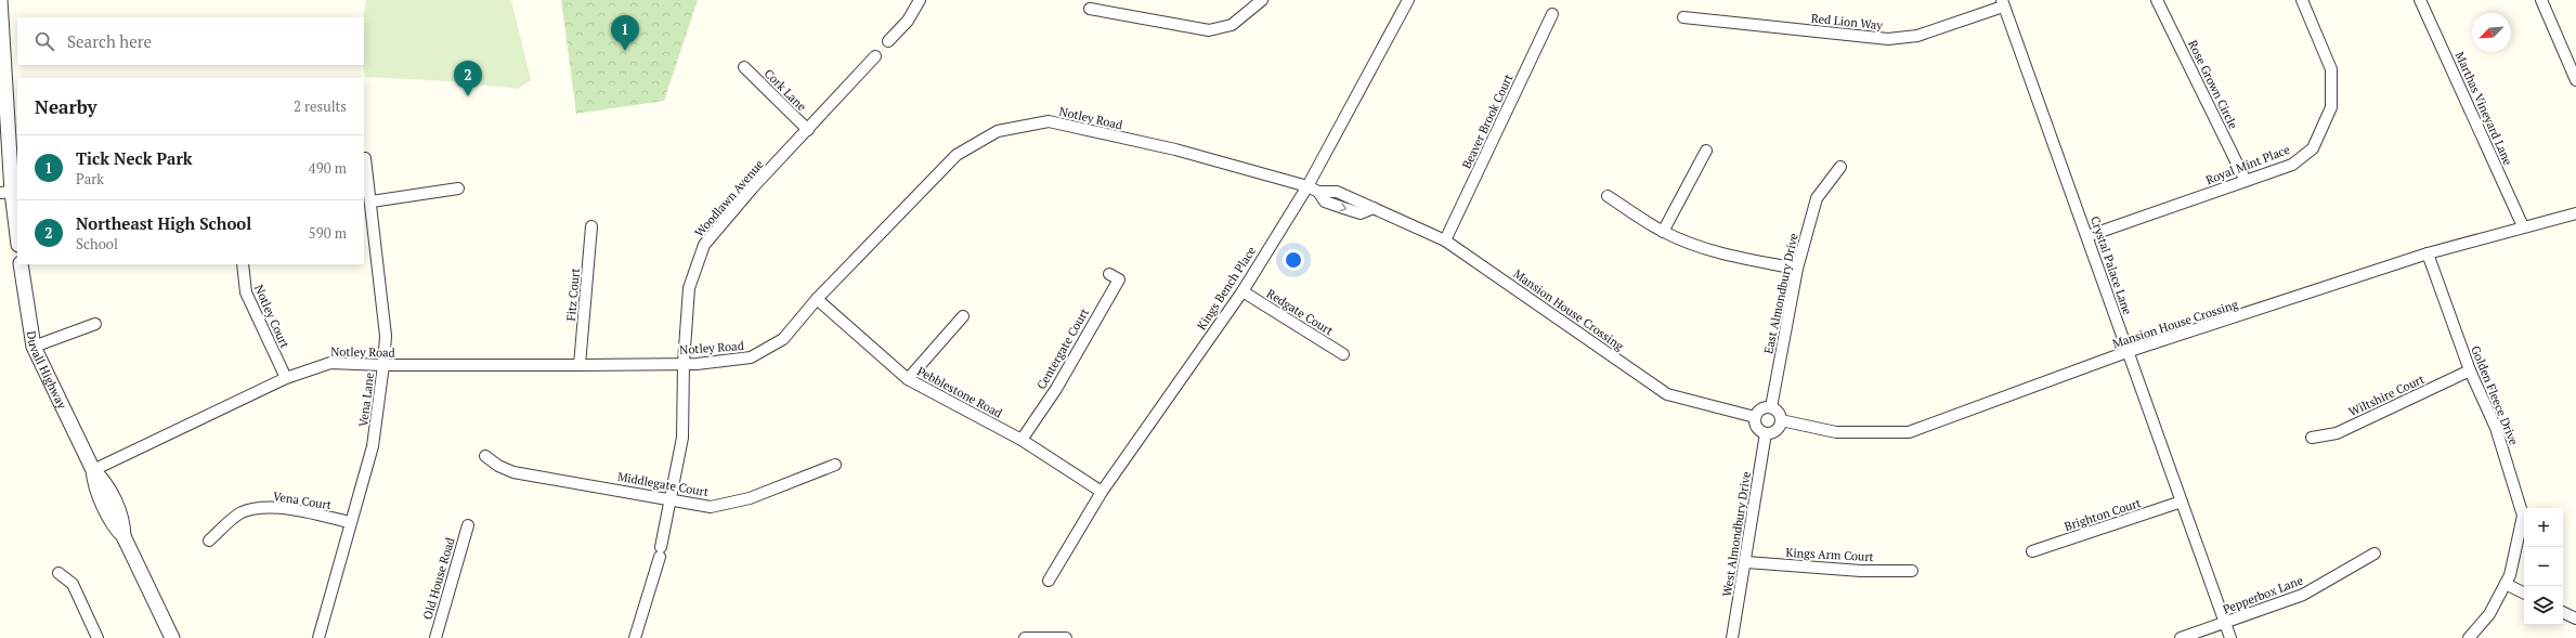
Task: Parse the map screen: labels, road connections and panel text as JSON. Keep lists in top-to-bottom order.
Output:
{
  "streets": {
    "street": [
      "Red Lion Way",
      "Rose Grown Circle",
      "Cork Lane",
      "Marthas Vineyard Lane",
      "Notley Road",
      "Beaver Brook Court",
      "Royal Mint Place",
      "Woodlawn Avenue",
      "Crystal Palace Lane",
      "Kings Bench Place",
      "East Almondbury Drive",
      "Fitz Court",
      "Mansion House Crossing",
      "Redgate Court",
      "Notley Court",
      "Centergate Court",
      "Duvall Highway",
      "Pebblestone Road",
      "Wiltshire Court",
      "Golden Fleece Drive",
      "Vena Lane",
      "Middlegate Court",
      "Vena Court",
      "Brighton Court",
      "West Almondbury Drive",
      "Kings Arm Court",
      "Old House Road",
      "Pepperbox Lane"
    ]
  },
  "crossings": [
    ["Red Lion Way", "Crystal Palace Lane"],
    ["Rose Grown Circle", "Royal Mint Place"],
    ["Cork Lane", "Woodlawn Avenue"],
    ["Marthas Vineyard Lane", "Mansion House Crossing"],
    ["Notley Road", "Woodlawn Avenue"],
    ["Notley Road", "Kings Bench Place"],
    ["Notley Road", "Fitz Court"],
    ["Notley Road", "Mansion House Crossing"],
    ["Notley Road", "Notley Court"],
    ["Notley Road", "Duvall Highway"],
    ["Notley Road", "Pebblestone Road"],
    ["Notley Road", "Vena Lane"],
    ["Beaver Brook Court", "Mansion House Crossing"],
    ["Royal Mint Place", "Crystal Palace Lane"],
    ["Woodlawn Avenue", "Middlegate Court"],
    ["Crystal Palace Lane", "Mansion House Crossing"],
    ["Crystal Palace Lane", "Brighton Court"],
    ["Crystal Palace Lane", "Pepperbox Lane"],
    ["Kings Bench Place", "Mansion House Crossing"],
    ["Kings Bench Place", "Redgate Court"],
    ["Kings Bench Place", "Pebblestone Road"],
    ["East Almondbury Drive", "Mansion House Crossing"],
    ["East Almondbury Drive", "West Almondbury Drive"],
    ["Mansion House Crossing", "Golden Fleece Drive"],
    ["Mansion House Crossing", "West Almondbury Drive"],
    ["Centergate Court", "Pebblestone Road"],
    ["Wiltshire Court", "Golden Fleece Drive"],
    ["Vena Lane", "Vena Court"],
    ["West Almondbury Drive", "Kings Arm Court"]
  ],
  "north": "bottom left",
  "page": {
    "pins": ["1", "2"],
    "search": "Search here",
    "heading": ["Nearby", "2 results"],
    "list": [
      {
        "mark": "1",
        "name": "Tick Neck Park",
        "note": "Park",
        "value": "490 m"
      },
      {
        "mark": "2",
        "name": "Northeast High School",
        "note": "School",
        "value": "590 m"
      }
    ],
    "map_buttons": ["+", "−"]
  }
}
